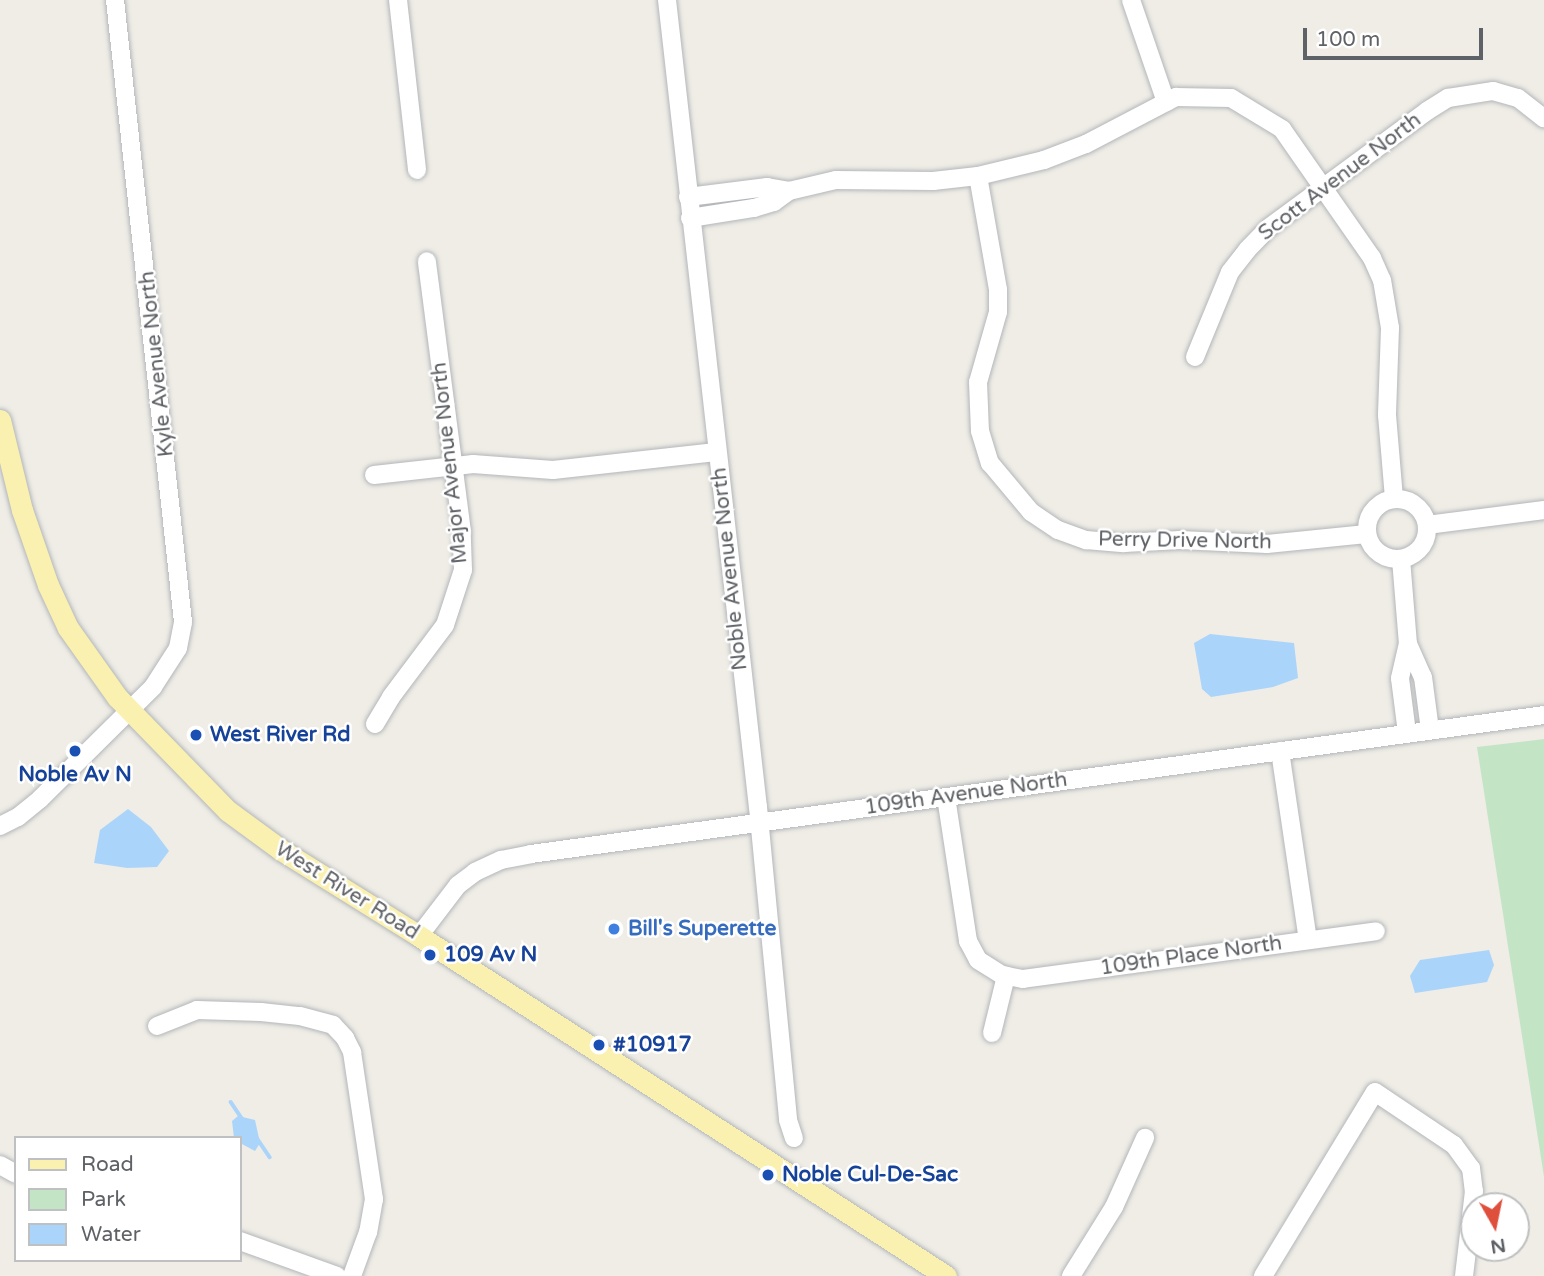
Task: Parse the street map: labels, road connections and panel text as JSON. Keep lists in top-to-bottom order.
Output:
{
  "streets": {
    "main road": ["West River Road"],
    "street": [
      "Scott Avenue North",
      "Kyle Avenue North",
      "Major Avenue North",
      "Perry Drive North",
      "Noble Avenue North",
      "109th Avenue North",
      "109th Place North"
    ]
  },
  "crossings": [
    ["Kyle Avenue North", "West River Road"],
    ["Noble Avenue North", "109th Avenue North"],
    ["109th Avenue North", "West River Road"]
  ],
  "places": [
    "West River Rd",
    "Noble Av N",
    "Bill's Superette",
    "109 Av N",
    "#10917",
    "Noble Cul-De-Sac"
  ],
  "legend": ["Road", "Park", "Water"],
  "scale_bar": "100 m",
  "north": "bottom"
}
